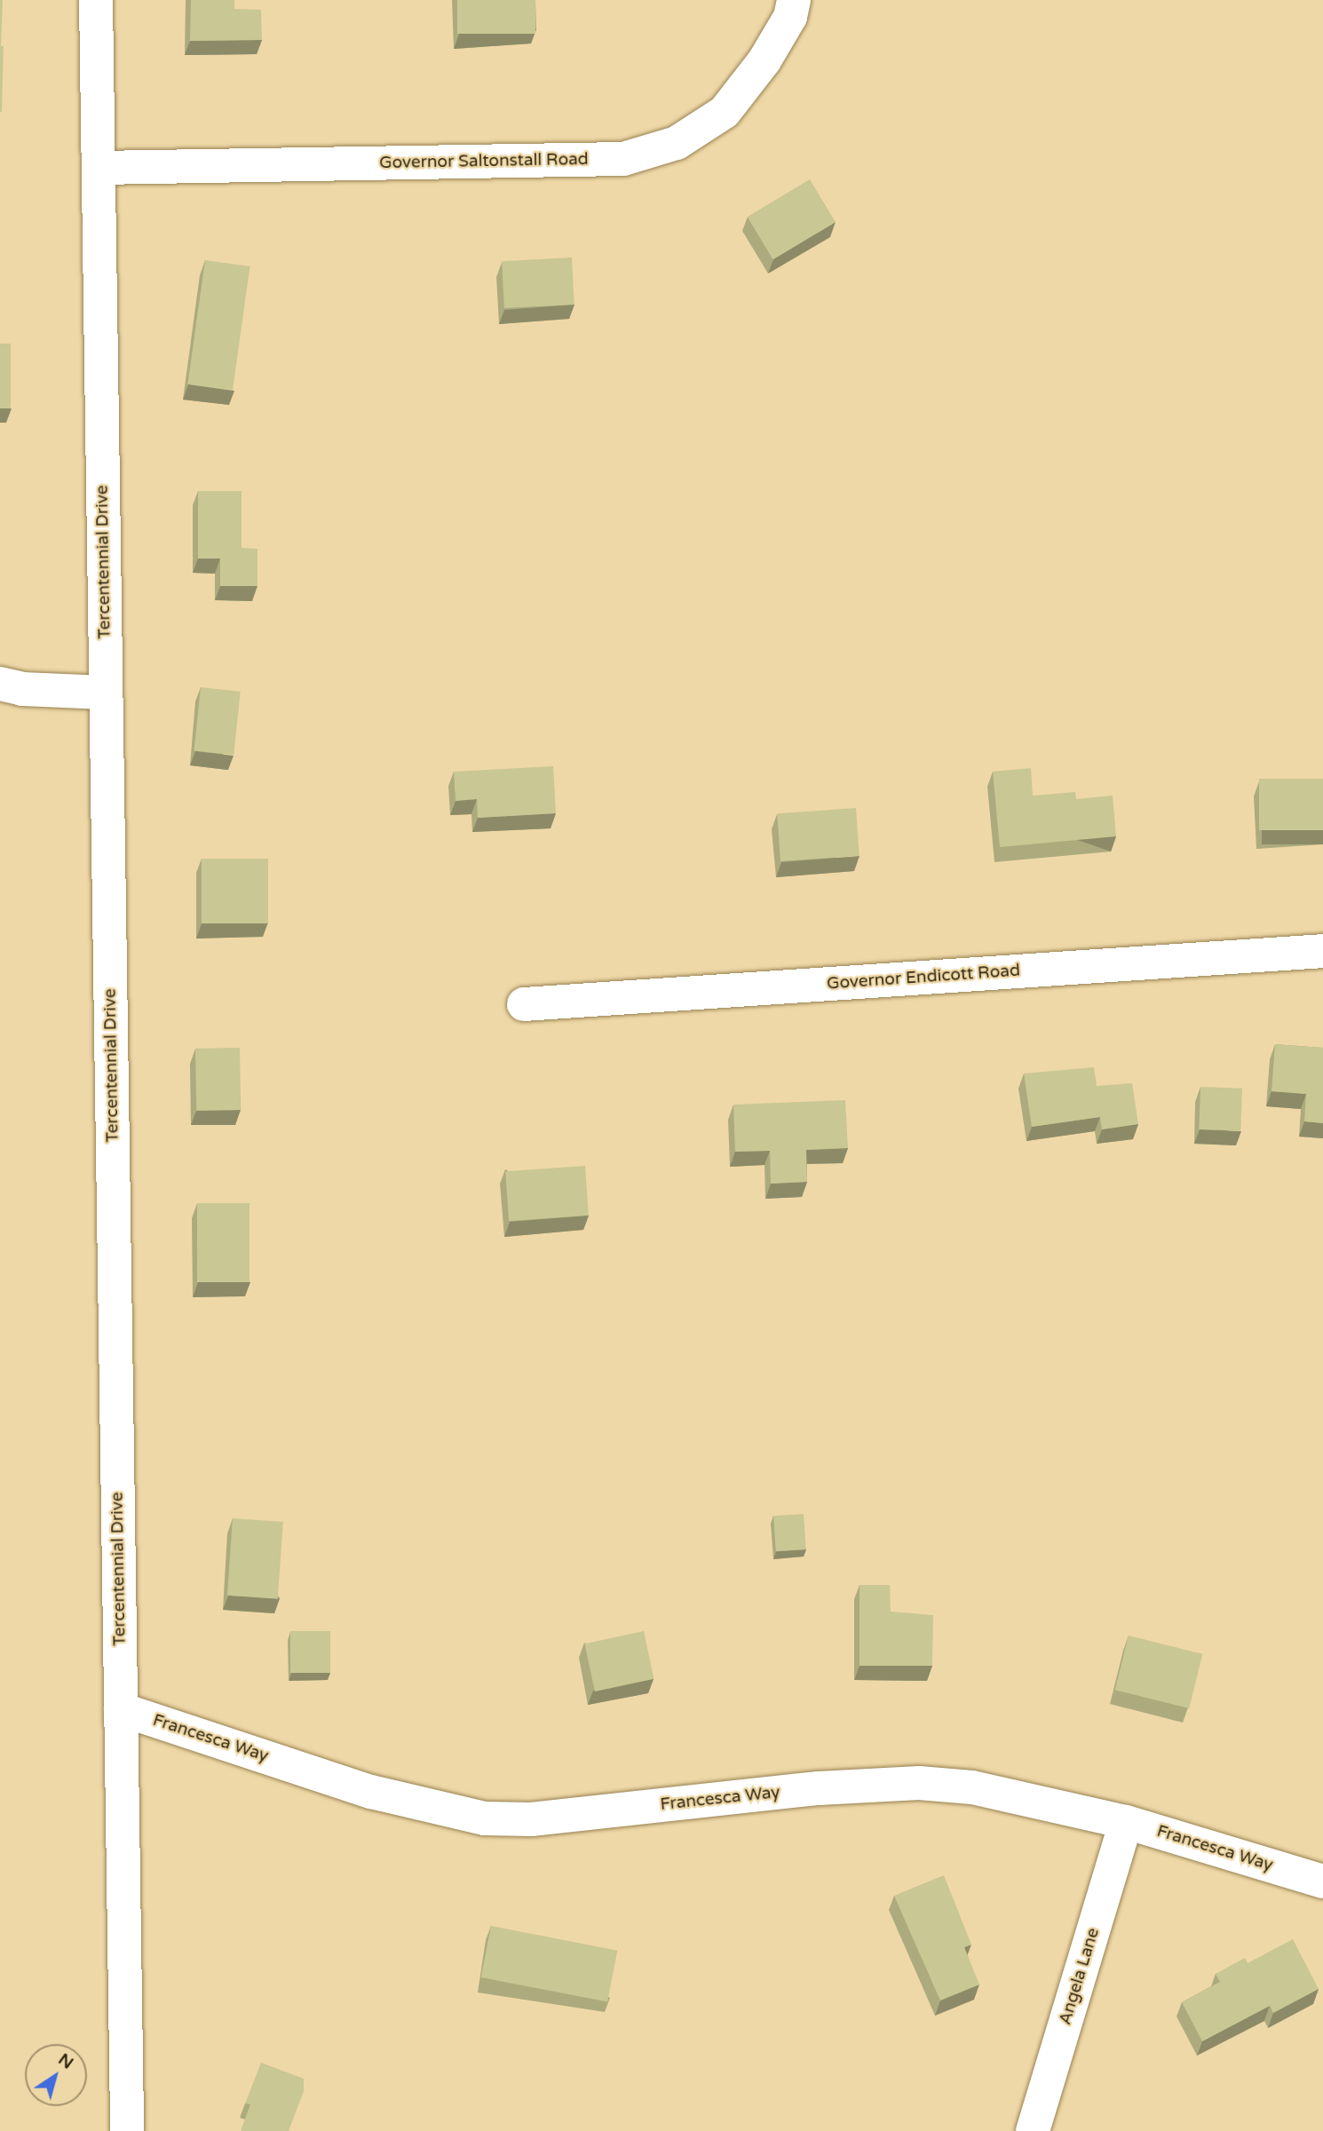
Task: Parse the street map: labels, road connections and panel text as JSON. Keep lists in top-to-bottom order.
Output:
{
  "streets": {
    "street": [
      "Governor Saltonstall Road",
      "Tercentennial Drive",
      "Governor Endicott Road",
      "Francesca Way",
      "Angela Lane"
    ]
  },
  "crossings": [
    ["Governor Saltonstall Road", "Tercentennial Drive"],
    ["Tercentennial Drive", "Francesca Way"],
    ["Francesca Way", "Angela Lane"]
  ],
  "north": "top right"
}
